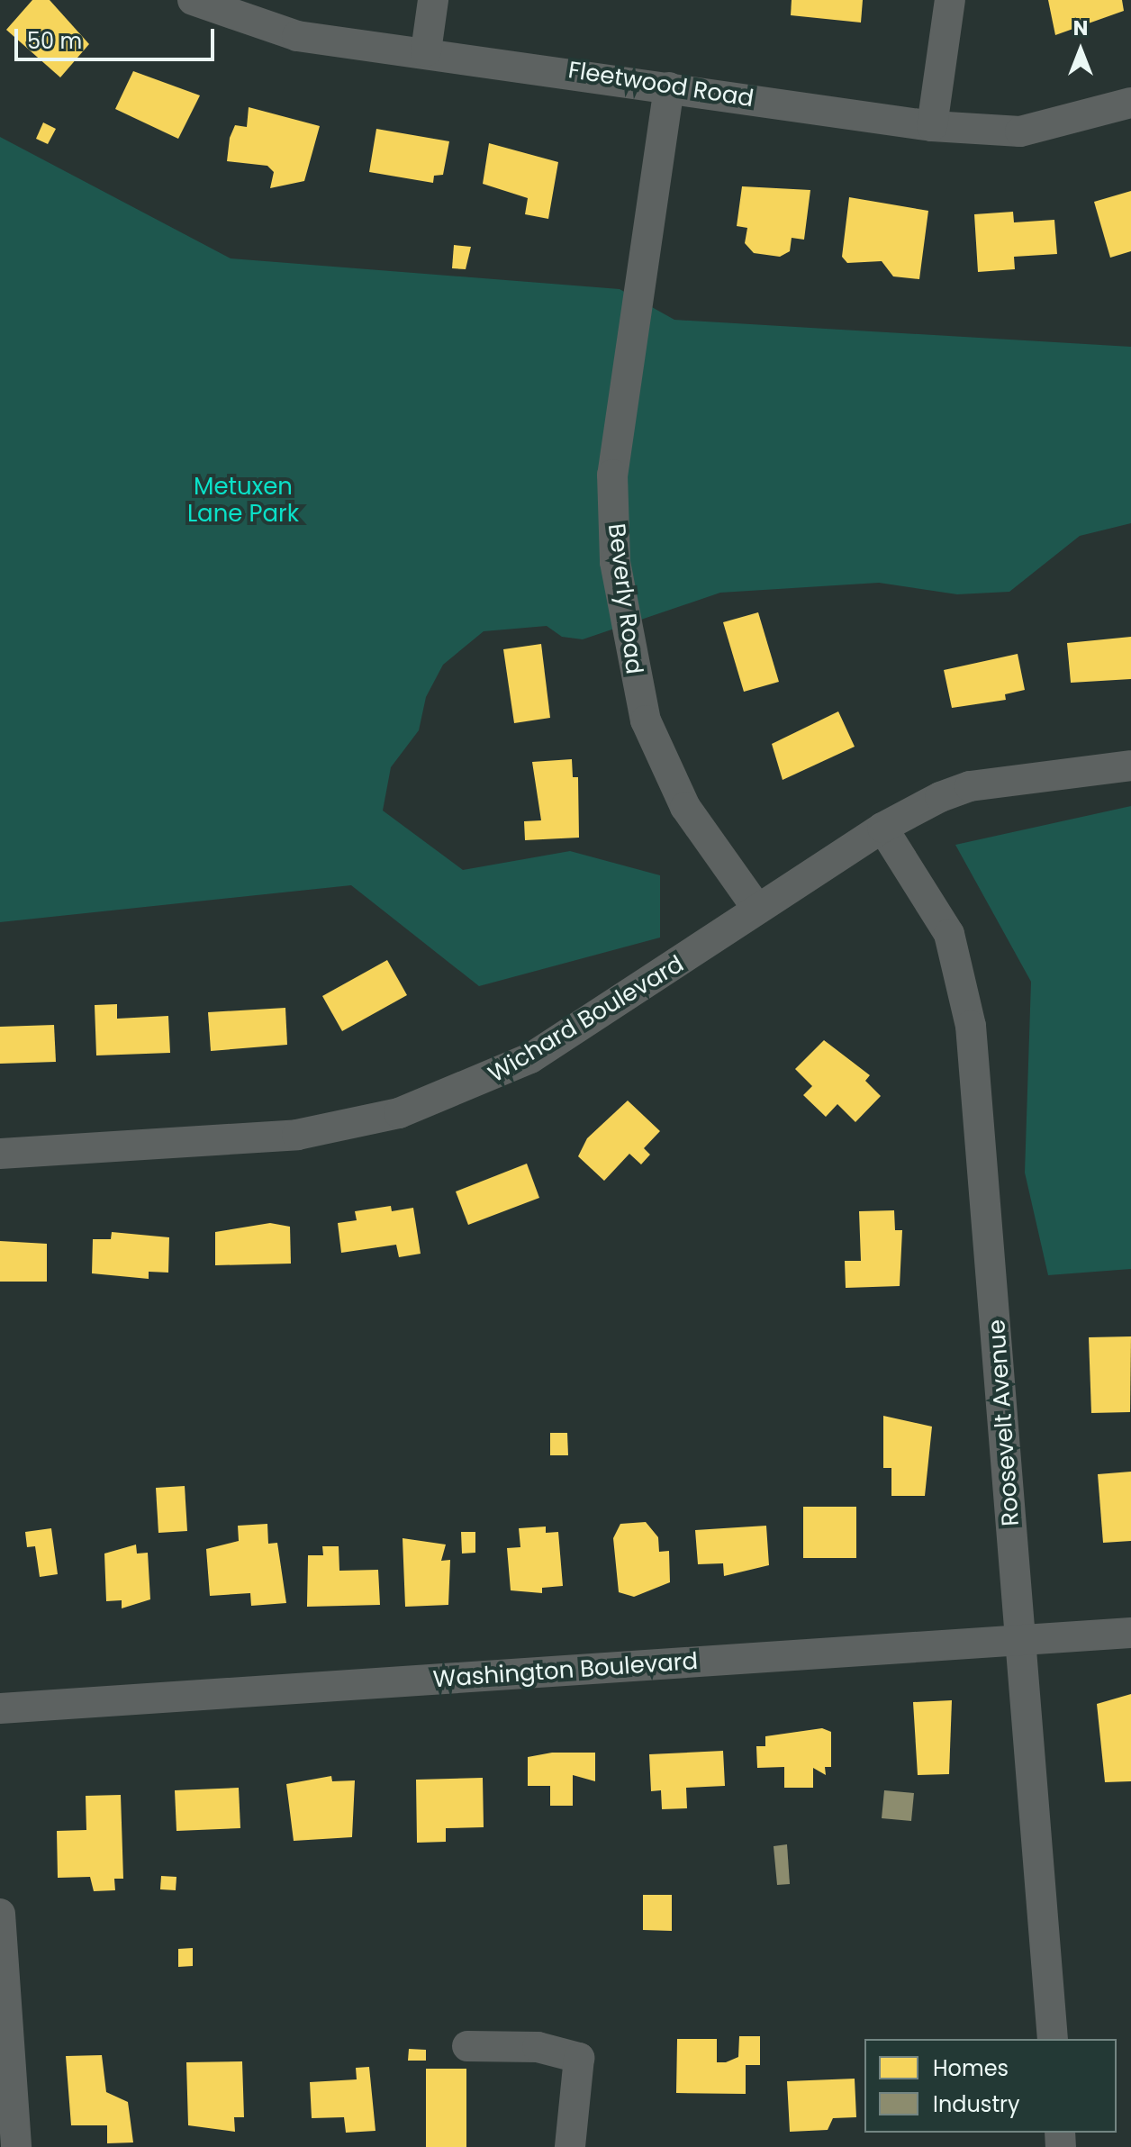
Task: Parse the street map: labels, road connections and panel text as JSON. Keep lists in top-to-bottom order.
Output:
{
  "streets": {
    "street": [
      "Fleetwood Road",
      "Beverly Road",
      "Wichard Boulevard",
      "Roosevelt Avenue",
      "Washington Boulevard"
    ]
  },
  "crossings": [
    ["Fleetwood Road", "Beverly Road"],
    ["Beverly Road", "Wichard Boulevard"],
    ["Wichard Boulevard", "Roosevelt Avenue"],
    ["Roosevelt Avenue", "Washington Boulevard"]
  ],
  "parks": ["Metuxen Lane Park"],
  "legend": ["Homes", "Industry"],
  "scale_bar": "50 m",
  "north": "top"
}
